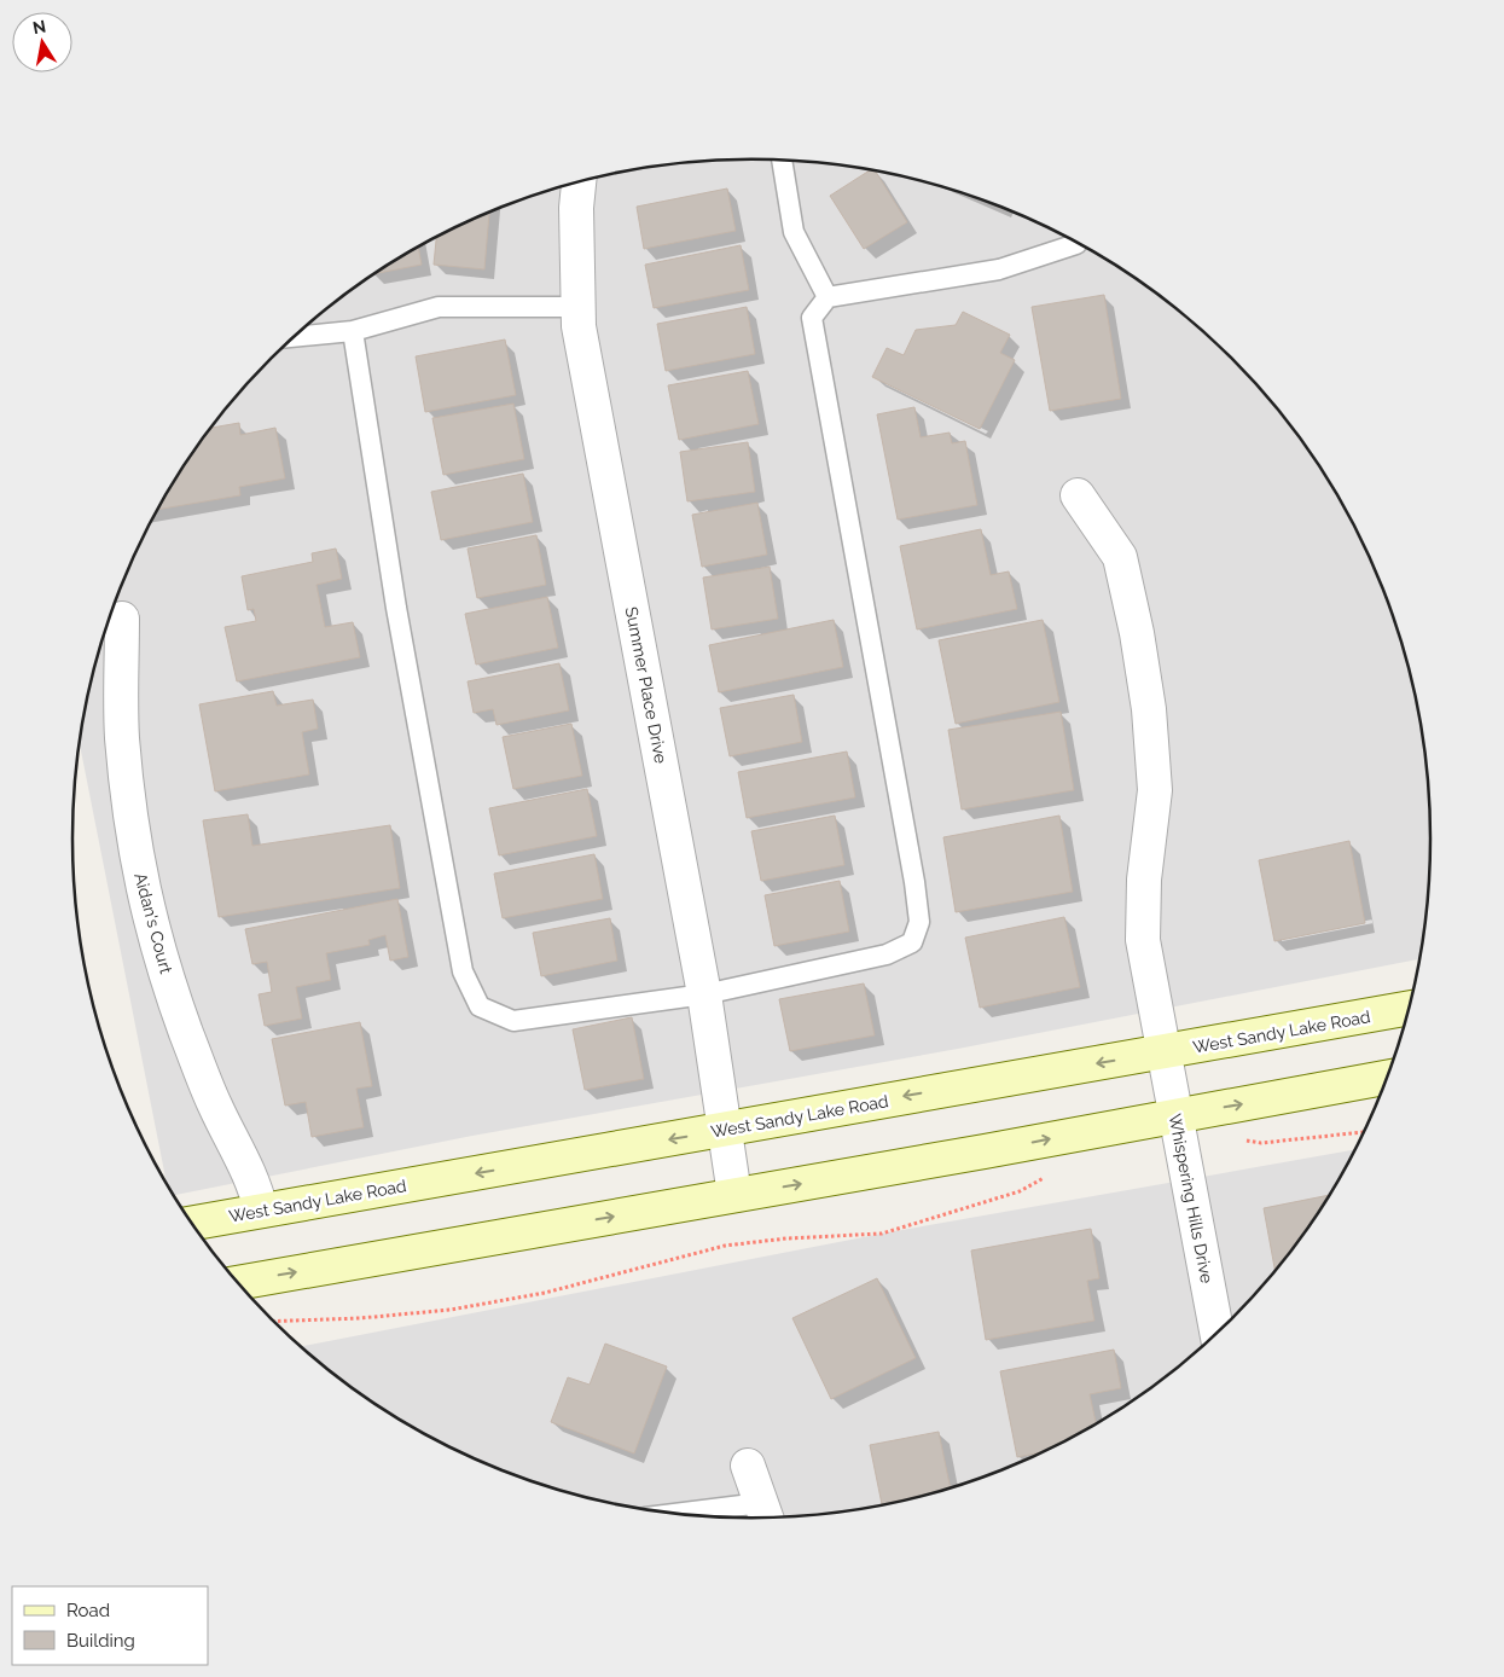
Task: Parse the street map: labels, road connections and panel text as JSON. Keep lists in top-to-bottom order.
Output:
{
  "streets": {
    "main road": ["West Sandy Lake Road"],
    "street": ["Summer Place Drive", "Aidan's Court", "Whispering Hills Drive"]
  },
  "crossings": [
    ["Summer Place Drive", "West Sandy Lake Road"],
    ["Aidan's Court", "West Sandy Lake Road"],
    ["West Sandy Lake Road", "Whispering Hills Drive"]
  ],
  "legend": ["Road", "Building"],
  "north": "top"
}
